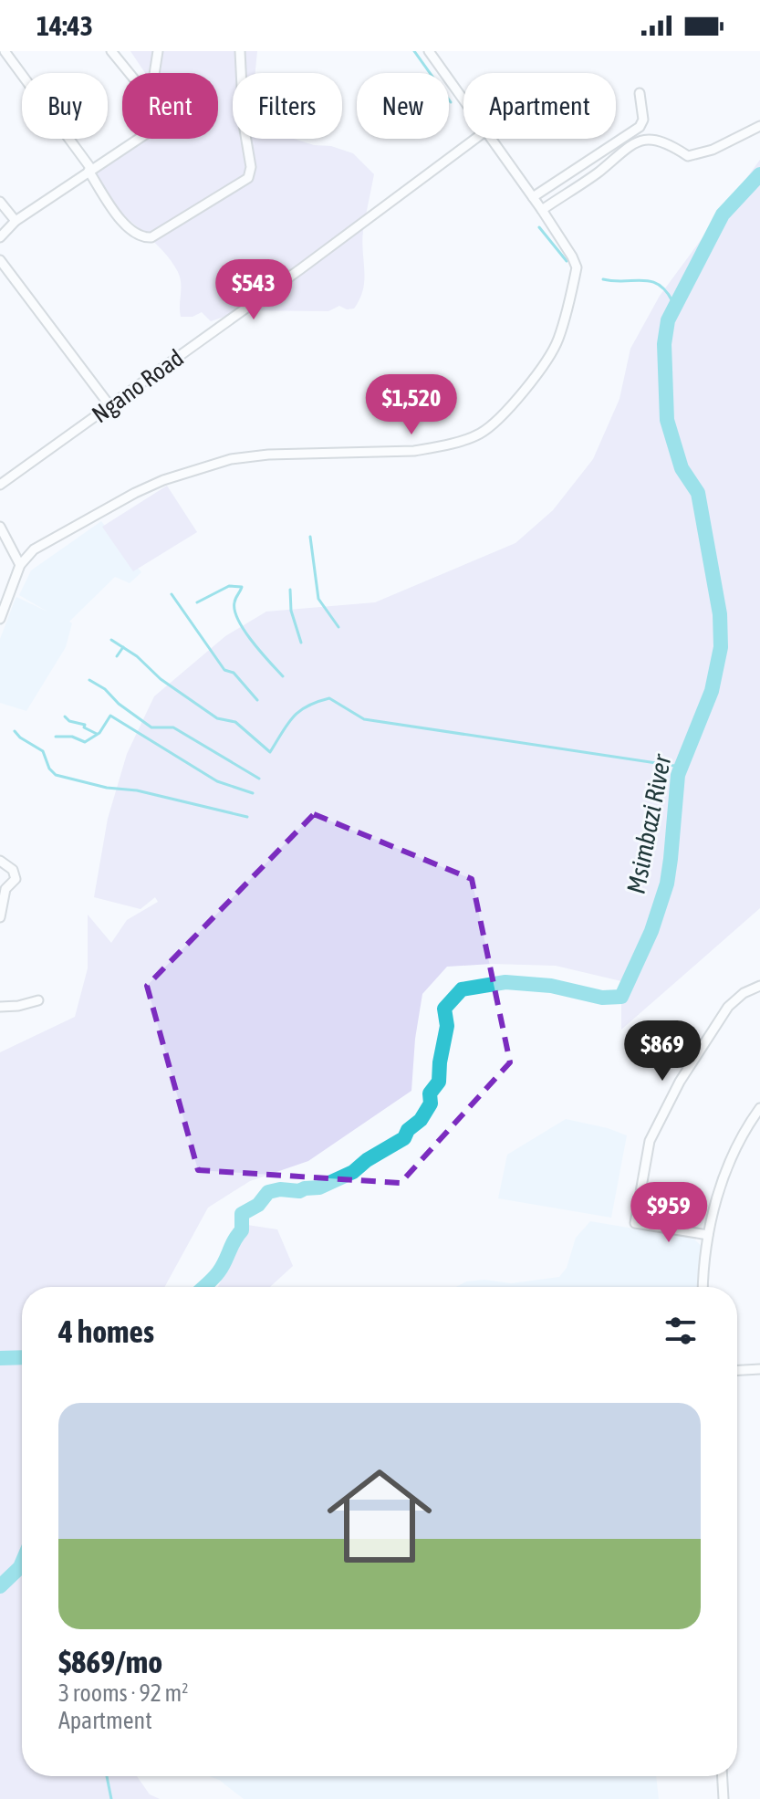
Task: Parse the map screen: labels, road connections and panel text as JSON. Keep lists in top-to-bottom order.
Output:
{
  "streets": {
    "street": ["Ngano Road"]
  },
  "water": ["Msimbazi River"],
  "page": {
    "status": "14:43",
    "chip": [
      "Buy",
      "Rent",
      "Filters",
      "New",
      "Apartment"
    ],
    "price": [
      "$543",
      "$1,520",
      "$869",
      "$959"
    ],
    "heading": "4 homes",
    "list": [
      {
        "name": "$869/mo",
        "note": "3 rooms · 92 m² · Apartment"
      }
    ]
  }
}
